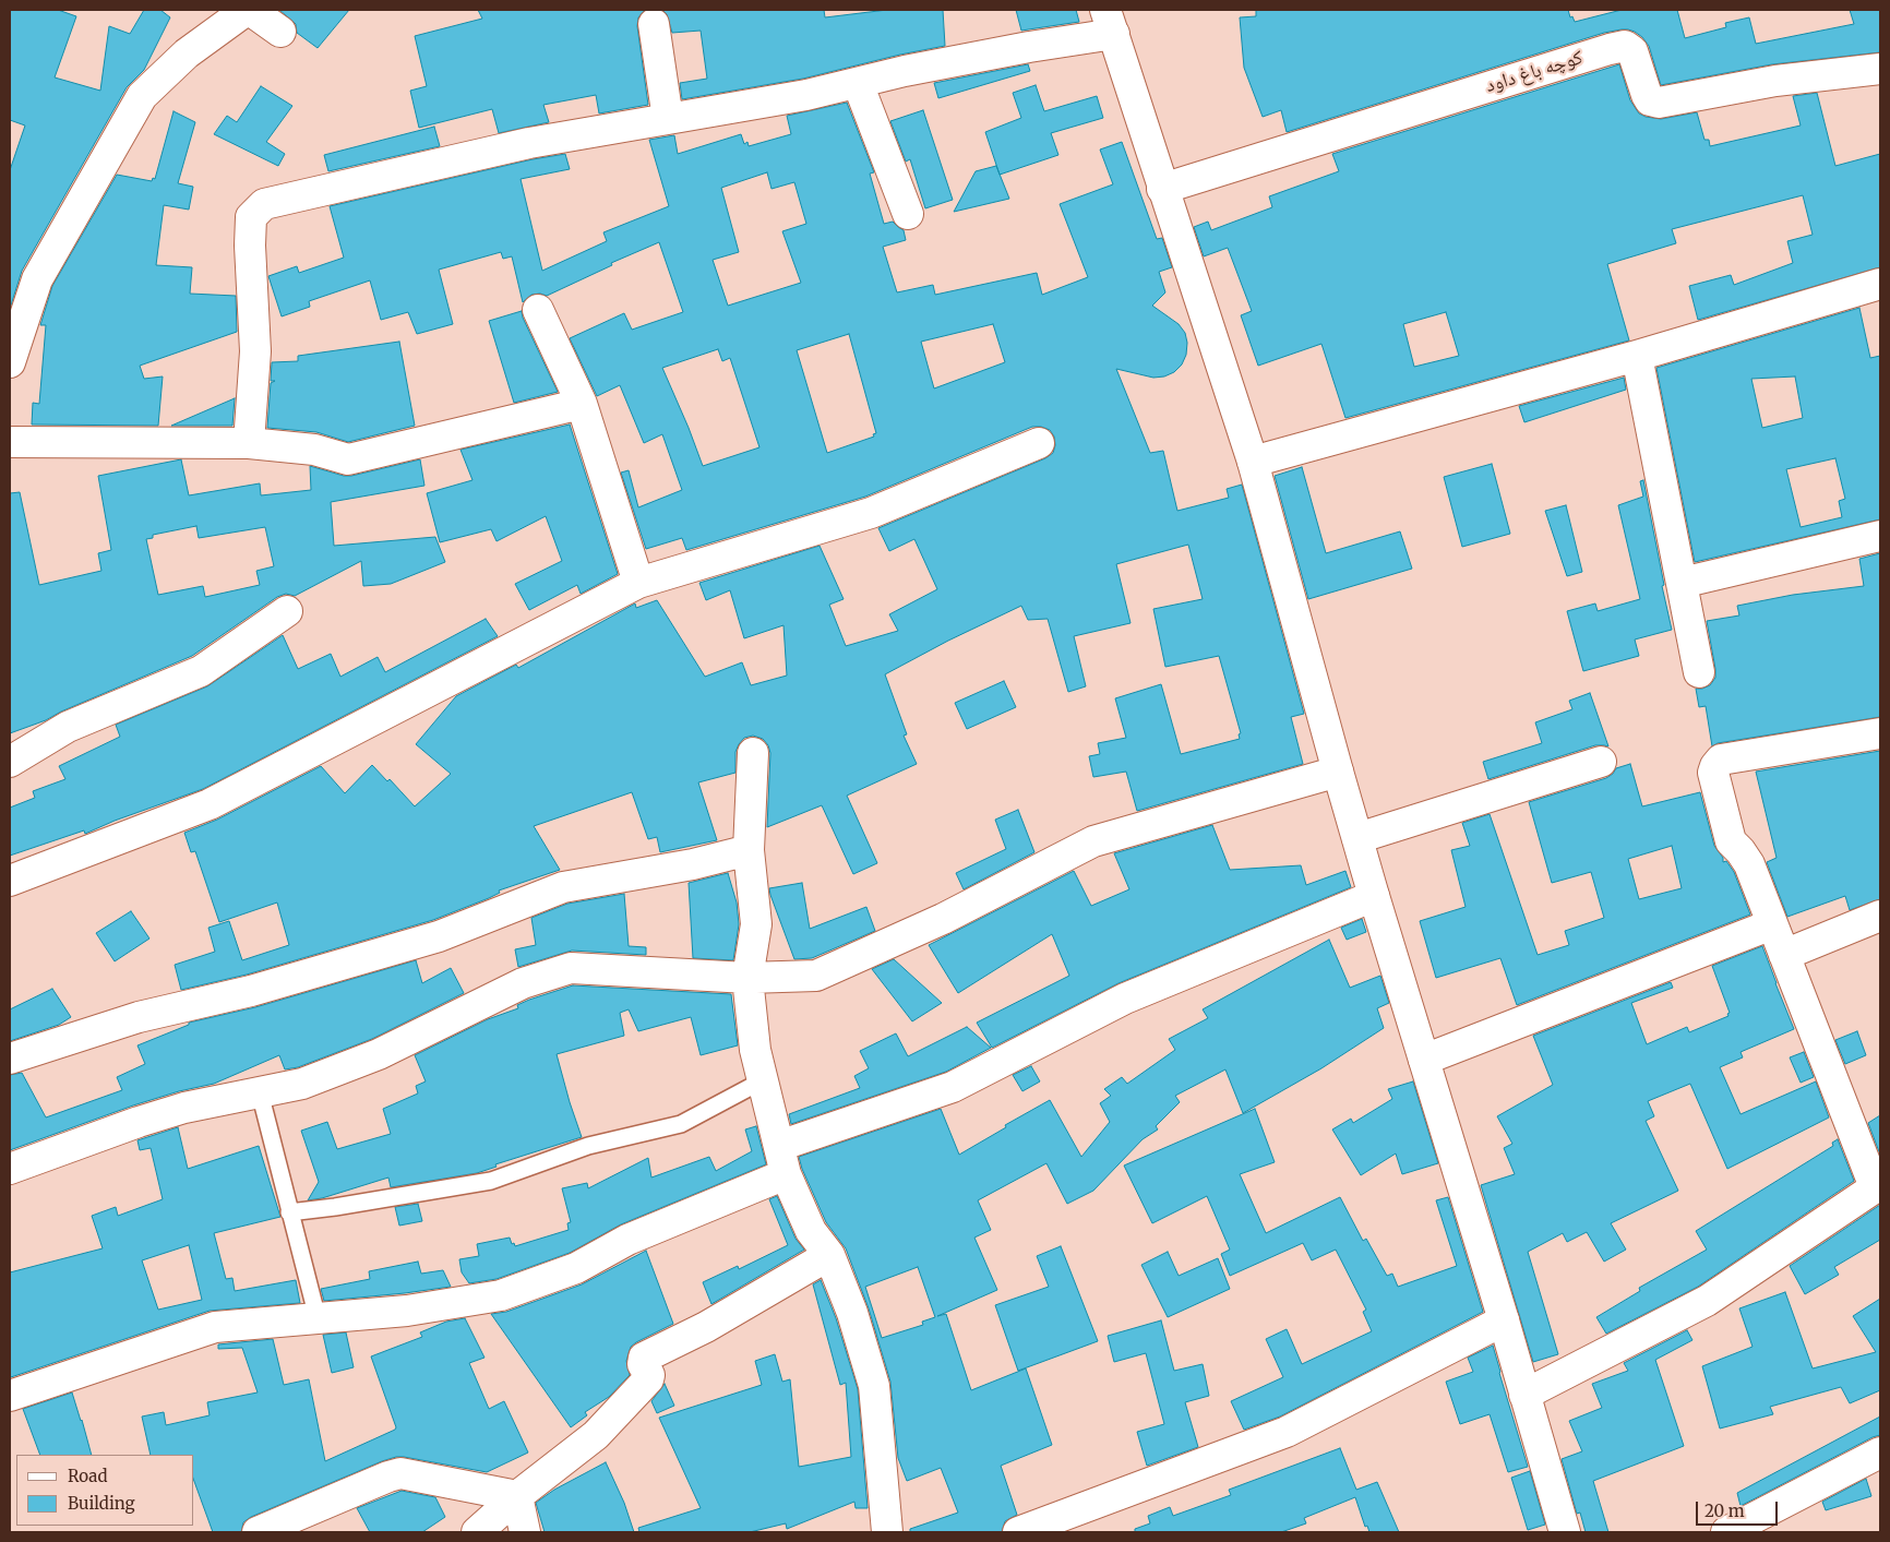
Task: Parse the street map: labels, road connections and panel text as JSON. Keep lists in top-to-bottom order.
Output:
{
  "streets": {
    "street": ["کوچه باغ داود"]
  },
  "legend": ["Road", "Building"],
  "scale_bar": "20 m"
}
